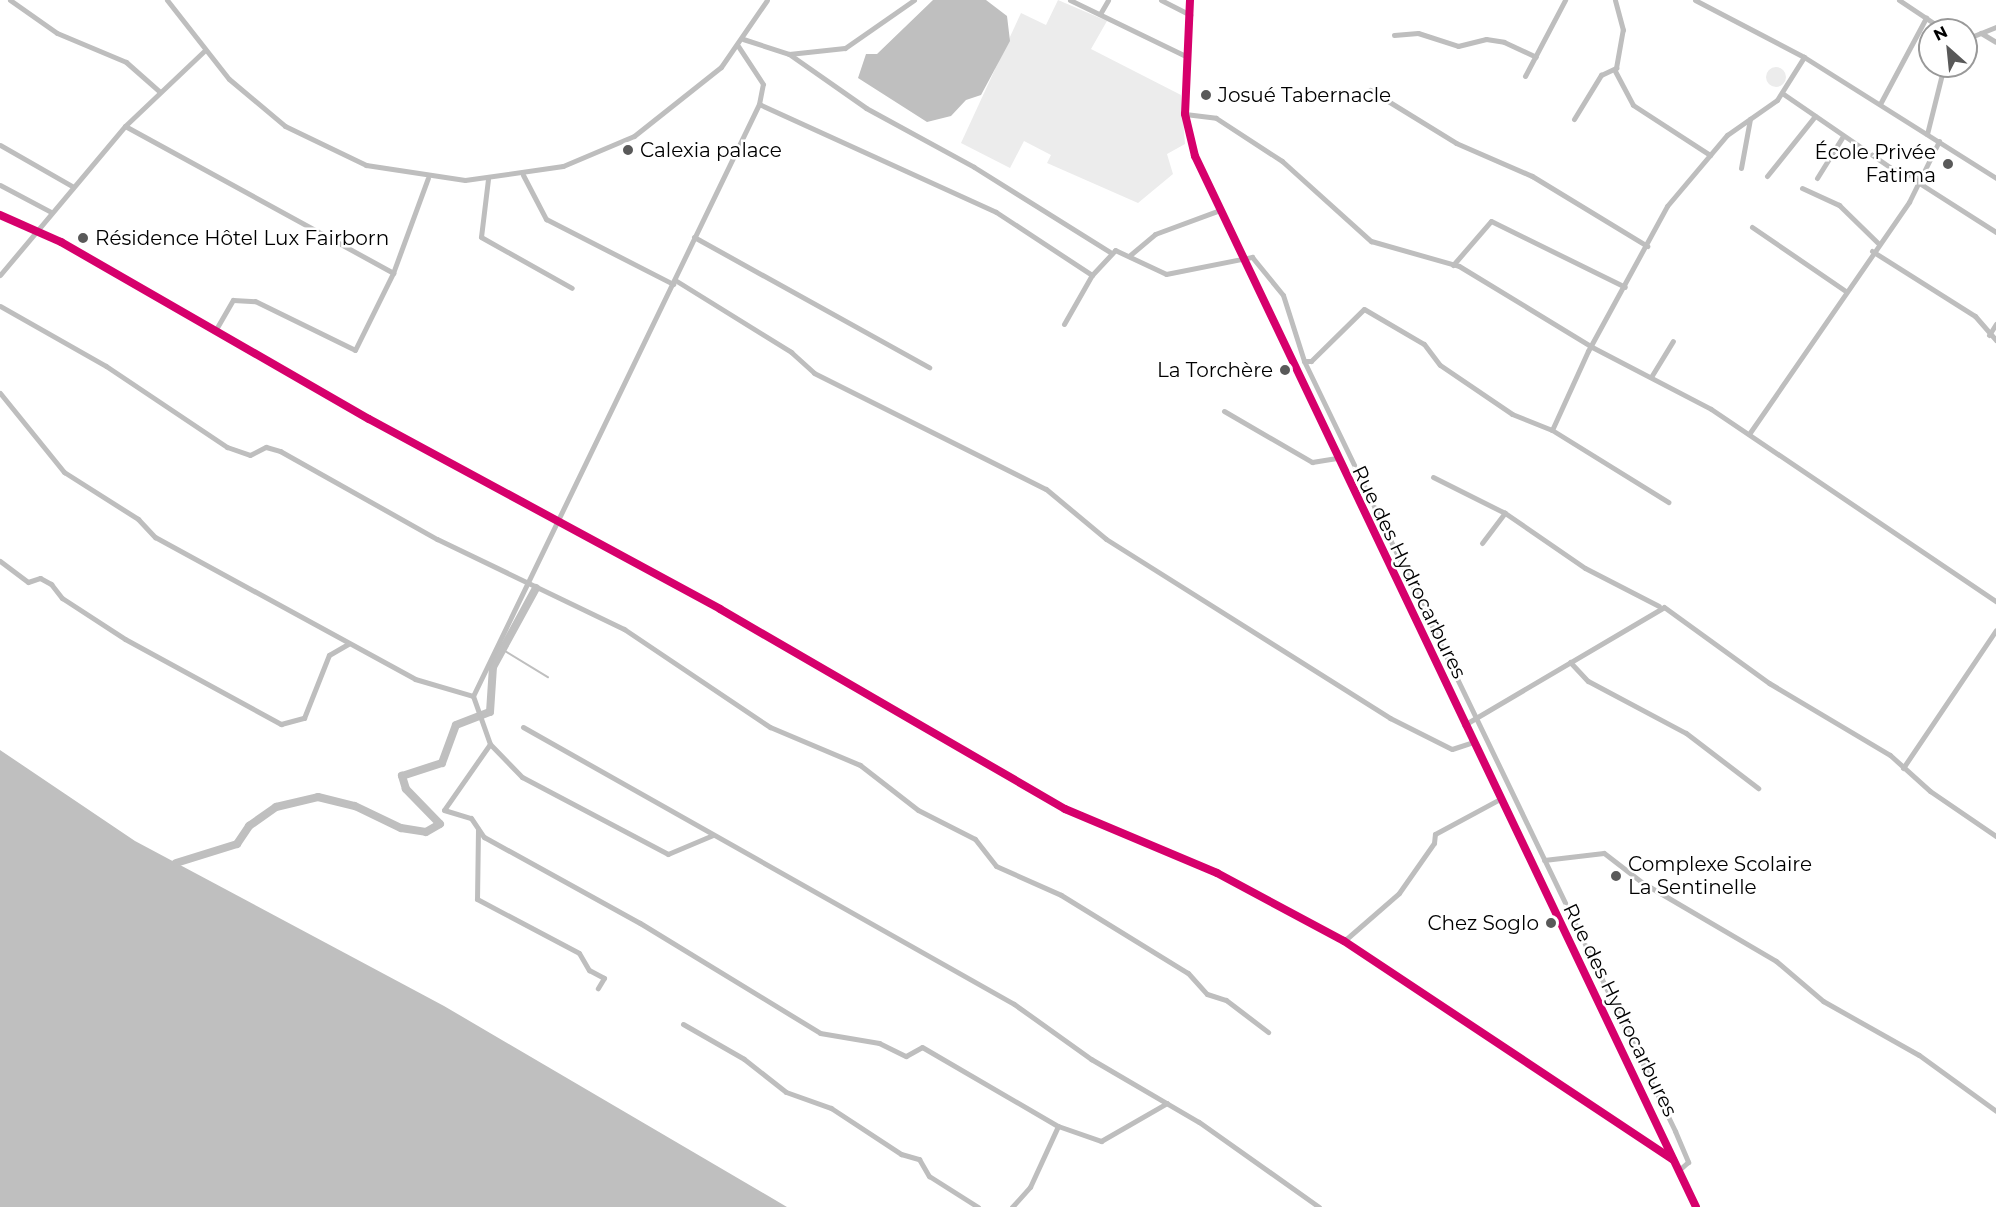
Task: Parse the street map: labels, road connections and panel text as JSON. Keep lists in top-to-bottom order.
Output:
{
  "streets": {
    "street": ["Rue des Hydrocarbures"]
  },
  "places": [
    "Josué Tabernacle",
    "Calexia palace",
    "École Privée Fatima",
    "Résidence Hôtel Lux Fairborn",
    "La Torchère",
    "Complexe Scolaire La Sentinelle",
    "Chez Soglo"
  ],
  "north": "top left"
}
